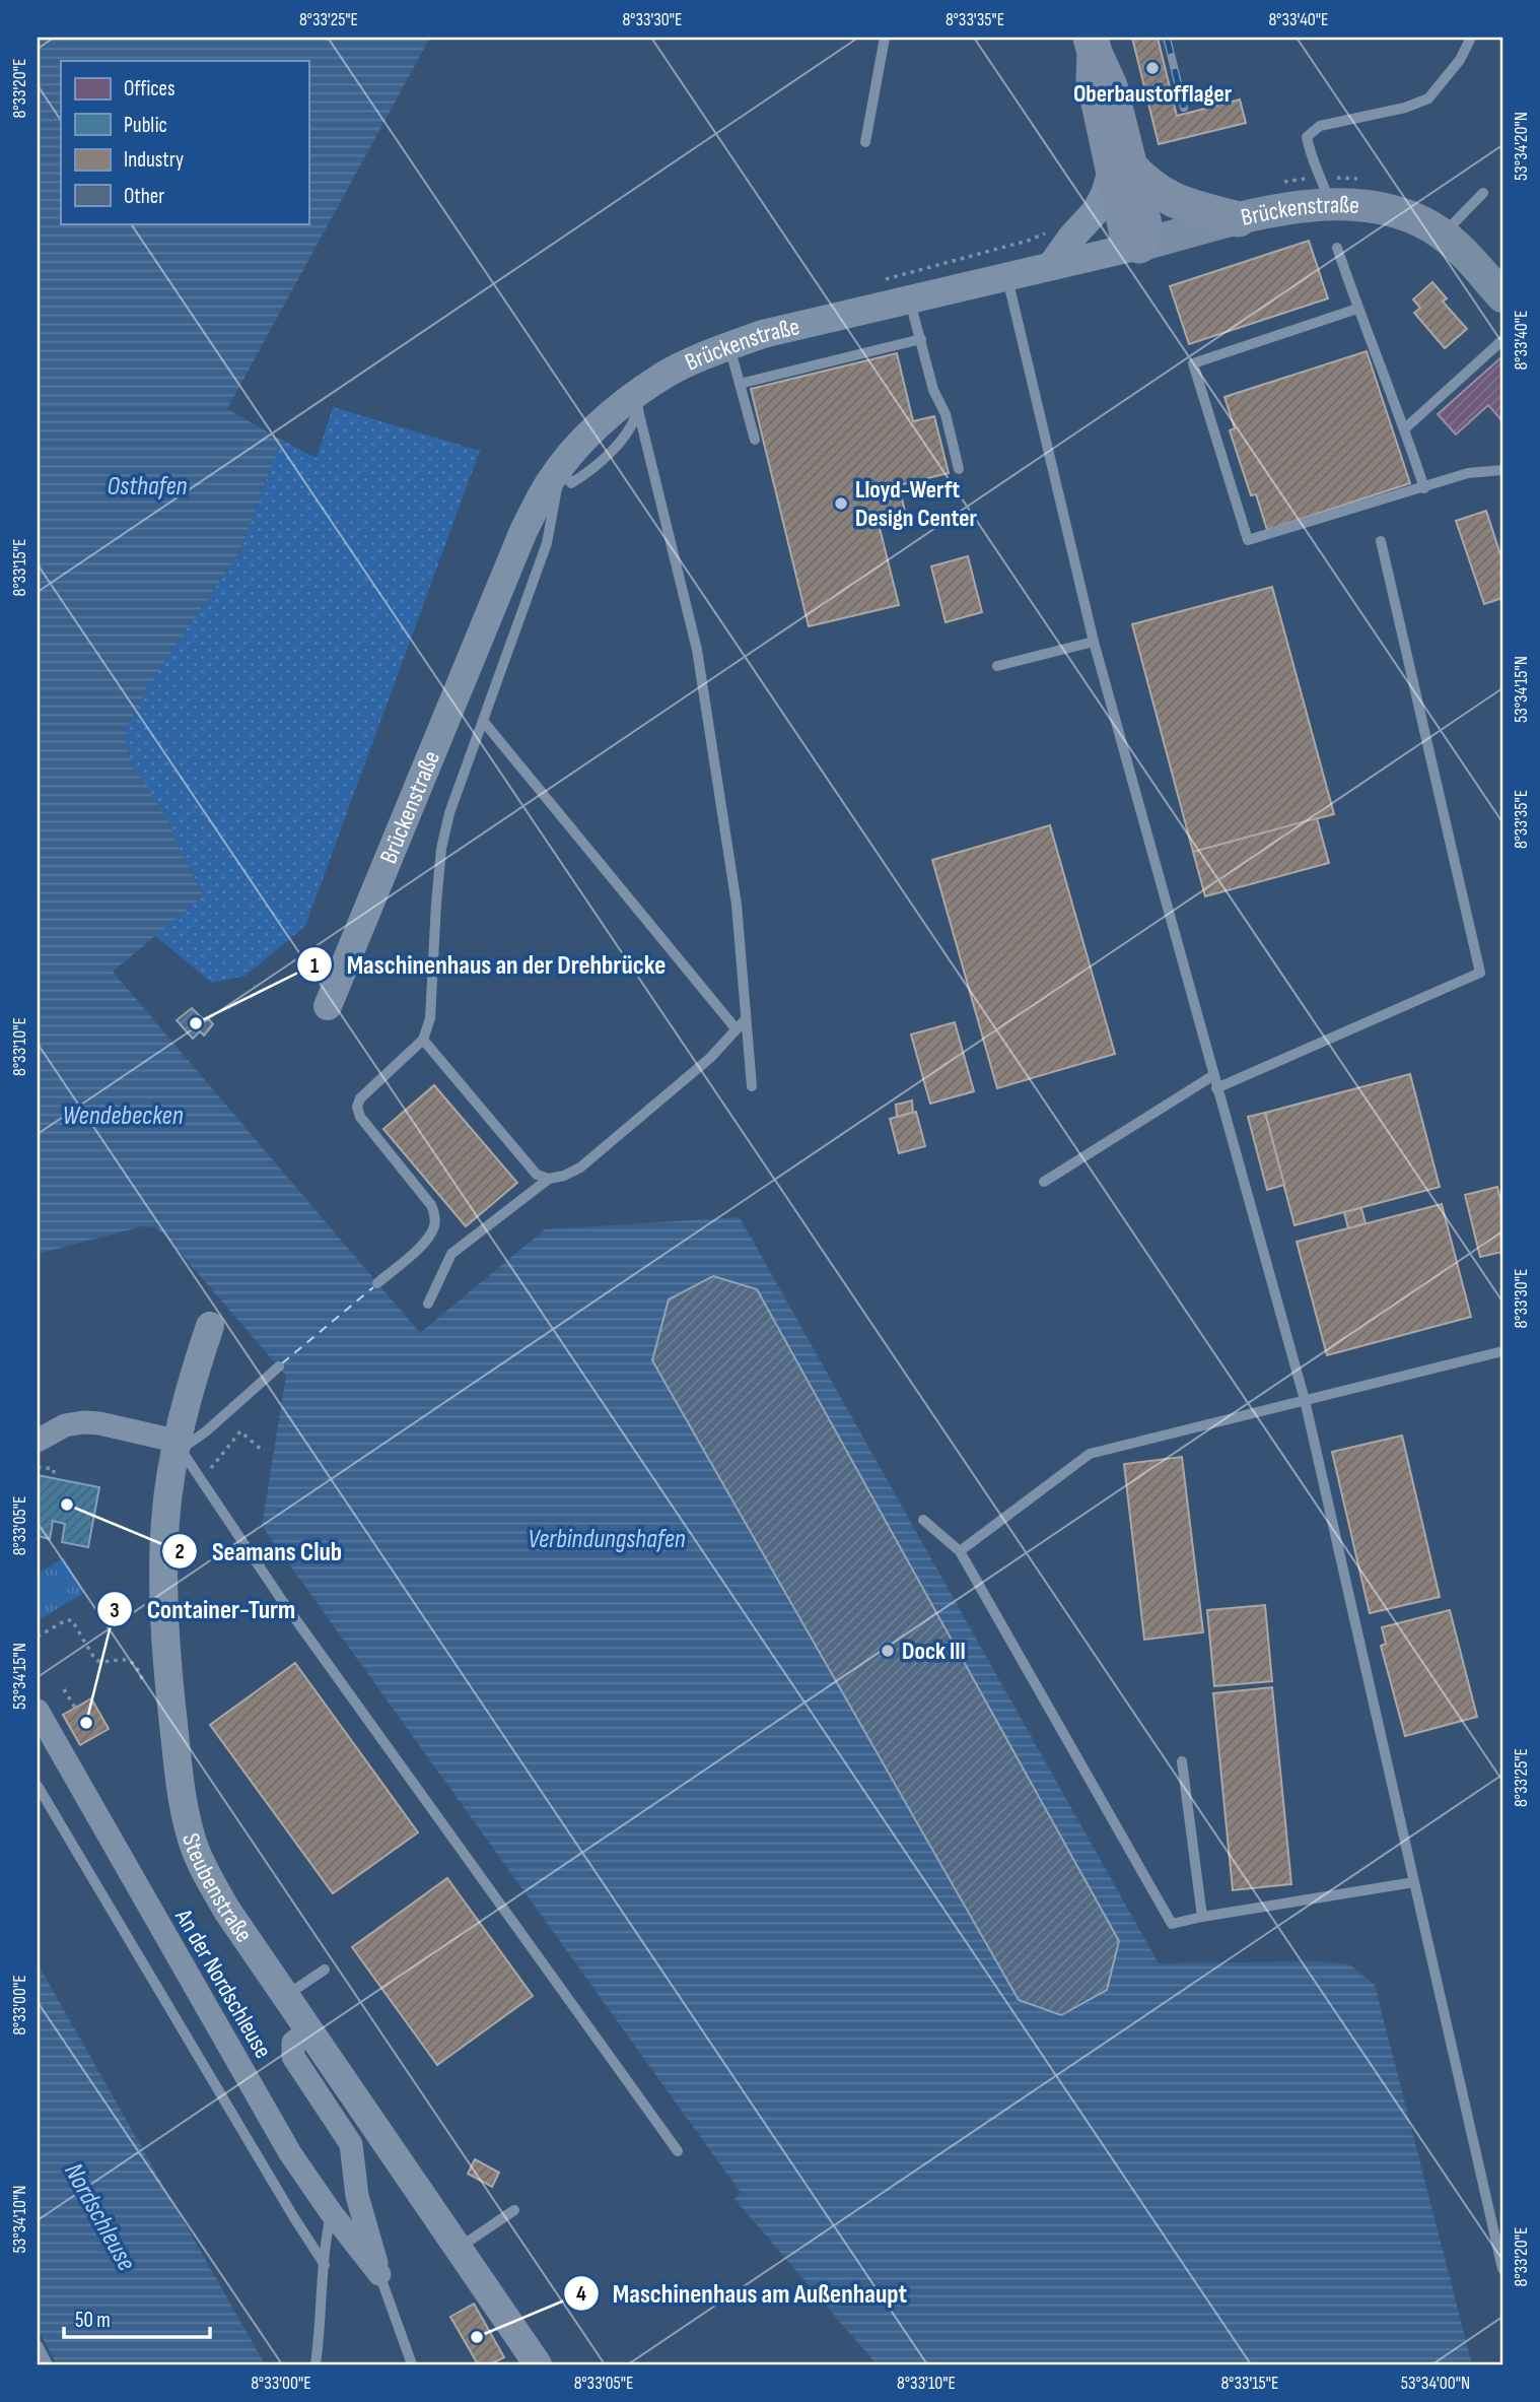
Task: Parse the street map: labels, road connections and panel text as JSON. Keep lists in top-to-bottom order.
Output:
{
  "streets": {
    "main road": ["Brückenstraße"],
    "street": ["Steubenstraße", "An der Nordschleuse"]
  },
  "crossings": [
    ["Steubenstraße", "An der Nordschleuse"]
  ],
  "water": [
    "Osthafen",
    "Wendebecken",
    "Verbindungshafen",
    "Nordschleuse"
  ],
  "places": [
    "Oberbaustofflager",
    "Lloyd-Werft Design Center",
    "Maschinenhaus an der Drehbrücke",
    "Seamans Club",
    "Dock III",
    "Container-Turm",
    "Maschinenhaus am Außenhaupt"
  ],
  "legend": [
    "Offices",
    "Public",
    "Industry",
    "Other"
  ],
  "scale_bar": "50 m",
  "coordinates": [
    "8°33'25\"E",
    "8°33'30\"E",
    "8°33'35\"E",
    "8°33'40\"E",
    "8°33'20\"E",
    "53°34'20\"N",
    "8°33'15\"E",
    "53°34'15\"N",
    "8°33'10\"E",
    "8°33'05\"E",
    "8°33'00\"E",
    "53°34'10\"N",
    "53°34'00\"N"
  ]
}
